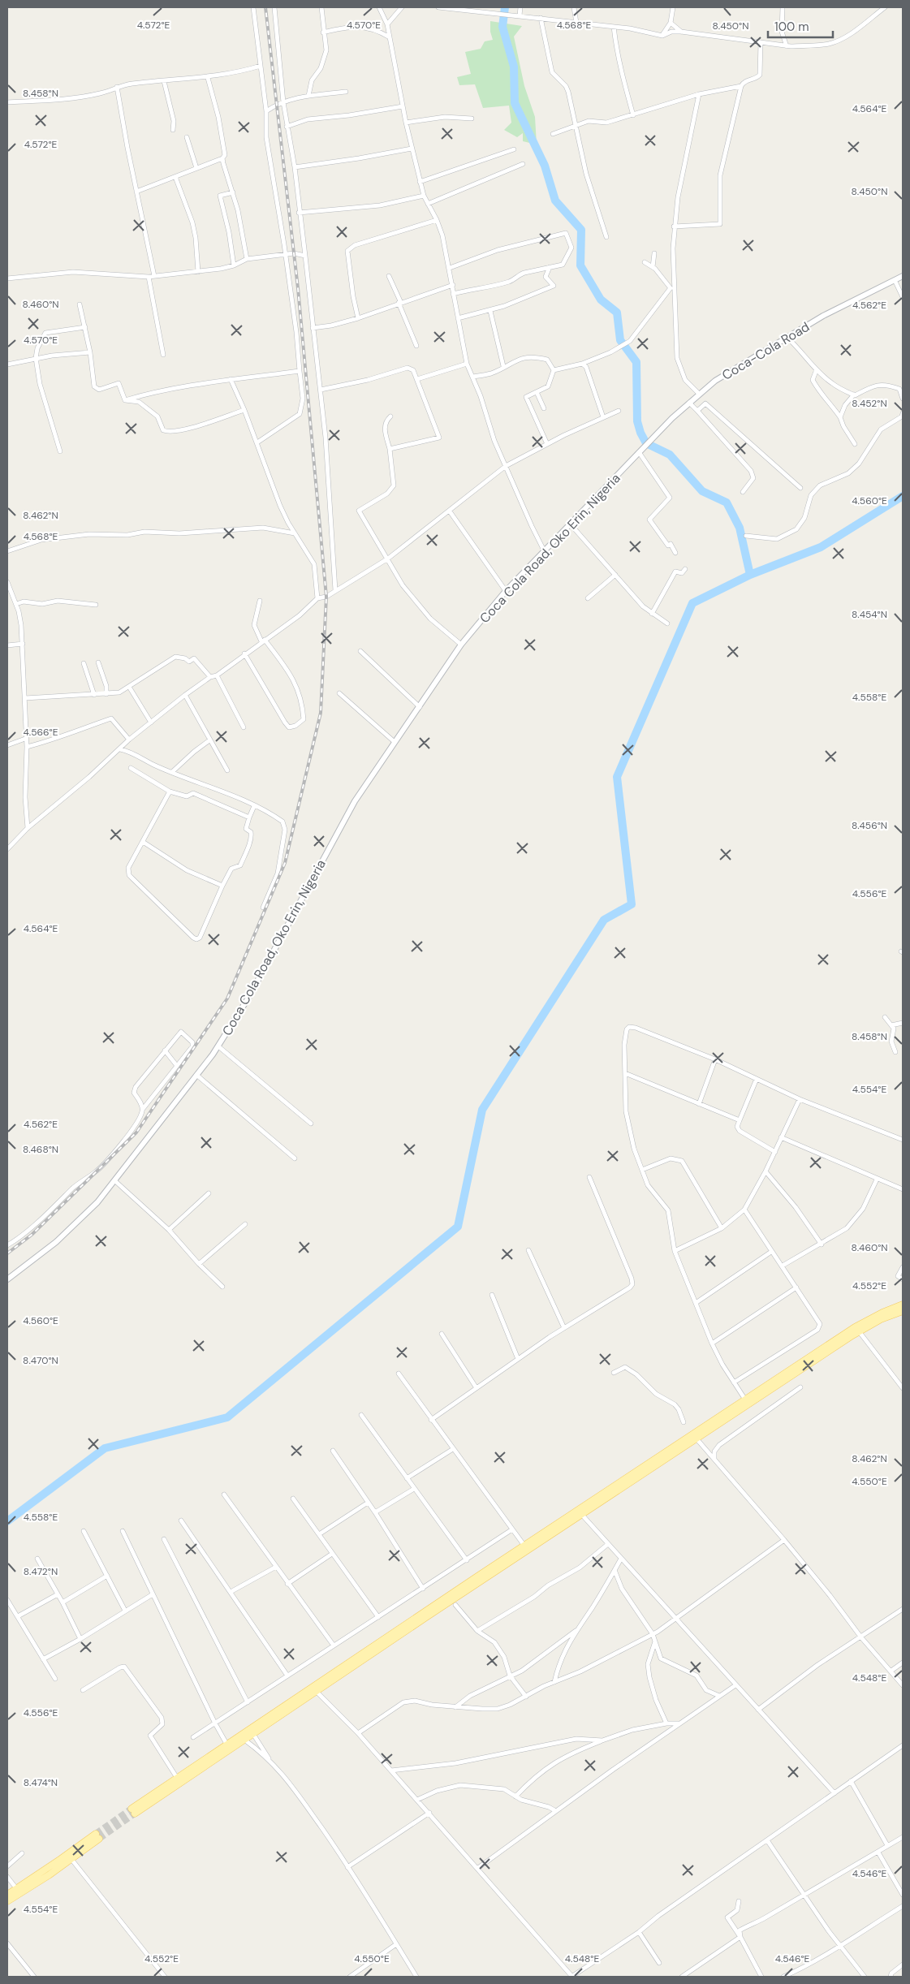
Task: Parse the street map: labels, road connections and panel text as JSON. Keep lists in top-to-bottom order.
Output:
{
  "streets": {
    "street": ["Coca-Cola Road", "Coca Cola Road, Oko Erin, Nigeria"]
  },
  "crossings": [
    ["Coca-Cola Road", "Coca Cola Road, Oko Erin, Nigeria"]
  ],
  "scale_bar": "100 m",
  "coordinates": [
    "4.572°E",
    "4.570°E",
    "4.568°E",
    "8.450°N",
    "8.458°N",
    "4.564°E",
    "8.460°N",
    "4.562°E",
    "8.452°N",
    "4.560°E",
    "8.462°N",
    "8.454°N",
    "4.558°E",
    "4.566°E",
    "8.456°N",
    "4.556°E",
    "4.554°E",
    "8.468°N",
    "4.552°E",
    "8.470°N",
    "4.550°E",
    "8.472°N",
    "4.548°E",
    "8.474°N",
    "4.546°E"
  ]
}
